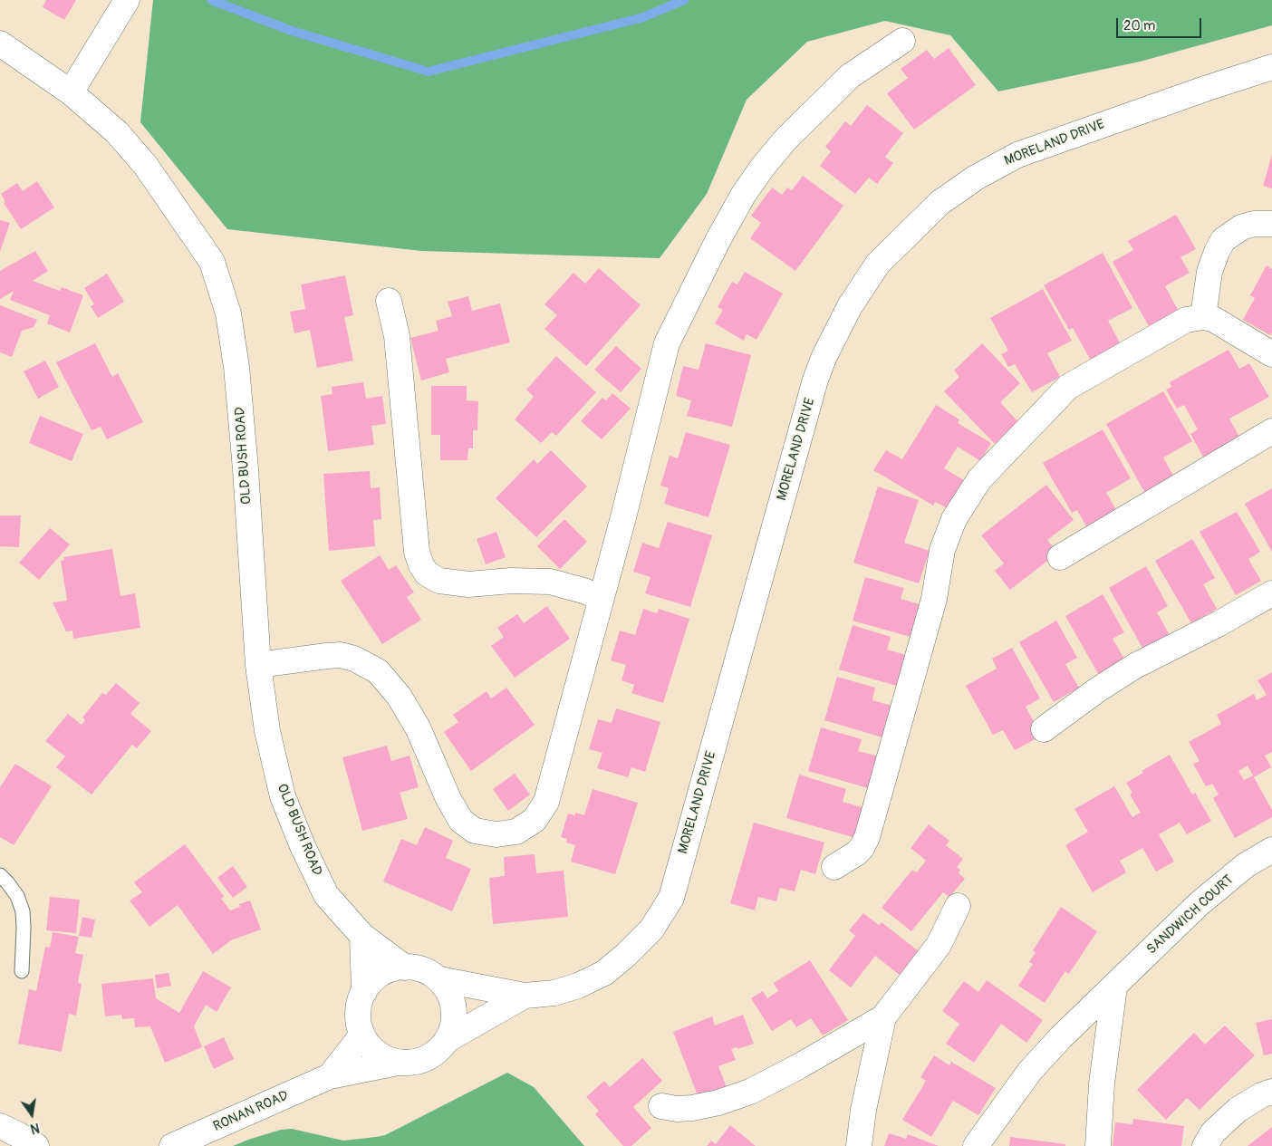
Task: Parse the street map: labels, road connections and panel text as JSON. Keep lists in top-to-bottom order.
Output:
{
  "streets": {
    "street": [
      "MORELAND DRIVE",
      "OLD BUSH ROAD",
      "SANDWICH COURT",
      "RONAN ROAD"
    ]
  },
  "crossings": [
    ["MORELAND DRIVE", "OLD BUSH ROAD"],
    ["MORELAND DRIVE", "RONAN ROAD"],
    ["OLD BUSH ROAD", "RONAN ROAD"]
  ],
  "scale_bar": "20 m",
  "north": "bottom"
}
